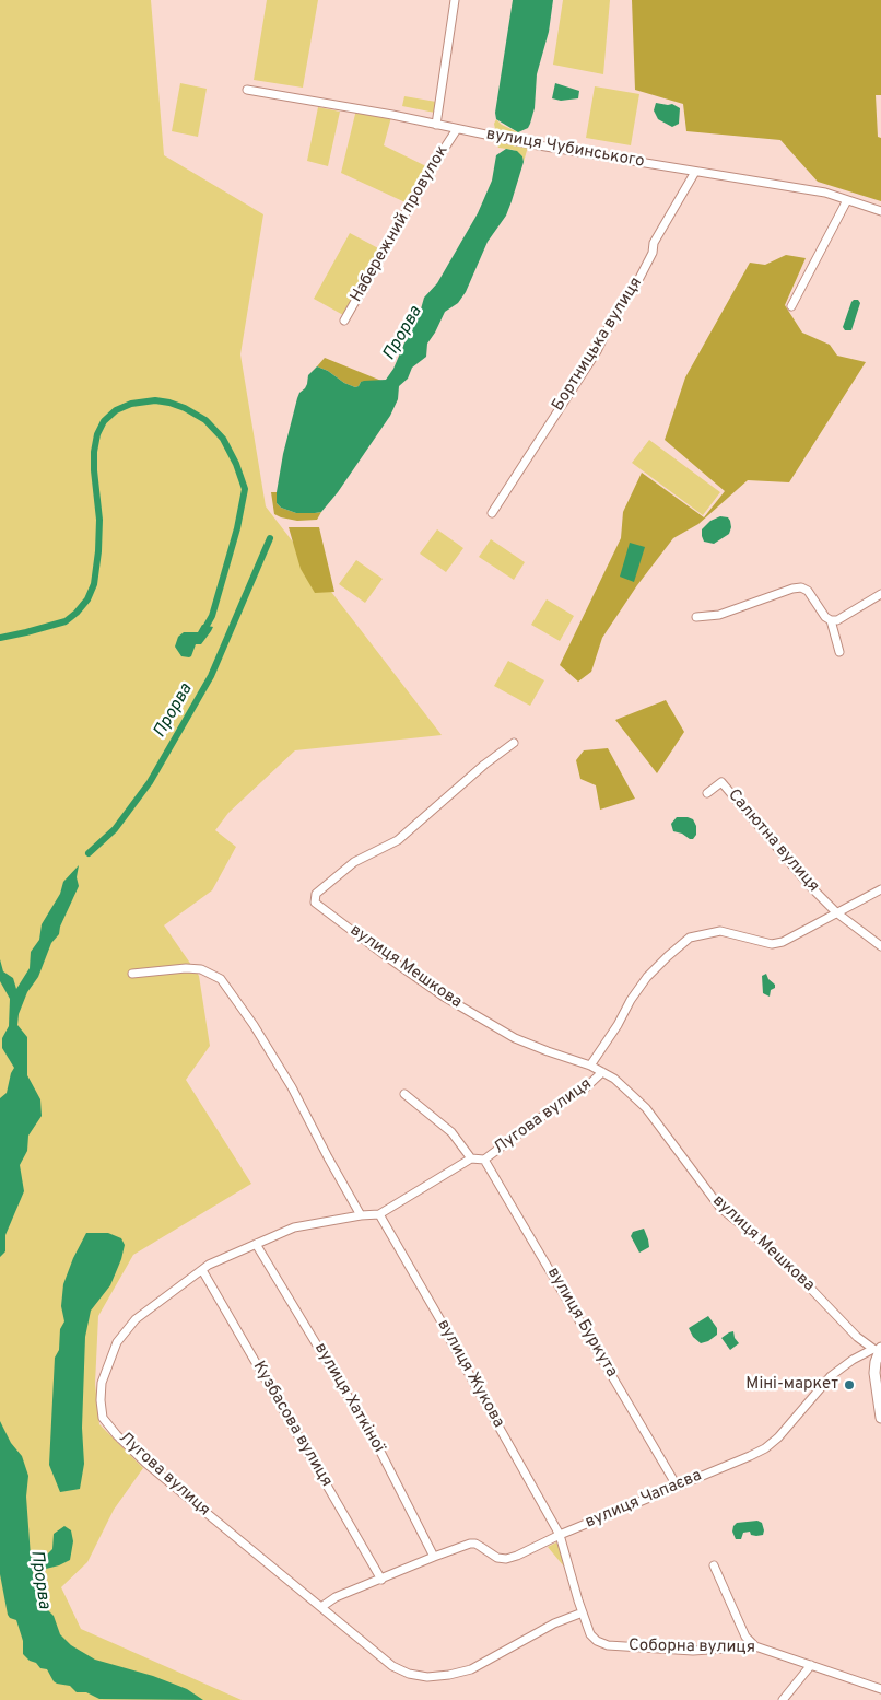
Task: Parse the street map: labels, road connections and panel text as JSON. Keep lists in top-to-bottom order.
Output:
{
  "streets": {
    "street": [
      "вулиця Чубинського",
      "Набережний провулок",
      "Бортницька вулиця",
      "Салютна вулиця",
      "вулиця Мешкова",
      "Лугова вулиця",
      "вулиця Буркута",
      "вулиця Жукова",
      "вулиця Хаткіної",
      "Кузбасова вулиця",
      "вулиця Чапаєва",
      "Соборна вулиця"
    ]
  },
  "crossings": [
    ["вулиця Чубинського", "Набережний провулок"],
    ["вулиця Чубинського", "Бортницька вулиця"],
    ["вулиця Мешкова", "Лугова вулиця"],
    ["вулиця Мешкова", "вулиця Чапаєва"],
    ["Лугова вулиця", "вулиця Буркута"],
    ["Лугова вулиця", "вулиця Жукова"],
    ["Лугова вулиця", "вулиця Хаткіної"],
    ["Лугова вулиця", "Кузбасова вулиця"],
    ["Лугова вулиця", "вулиця Чапаєва"],
    ["вулиця Буркута", "вулиця Чапаєва"],
    ["вулиця Жукова", "вулиця Чапаєва"],
    ["вулиця Жукова", "Соборна вулиця"],
    ["вулиця Хаткіної", "вулиця Чапаєва"],
    ["Кузбасова вулиця", "вулиця Чапаєва"]
  ],
  "water": ["Прорва"],
  "places": ["Міні-маркет"]
}
